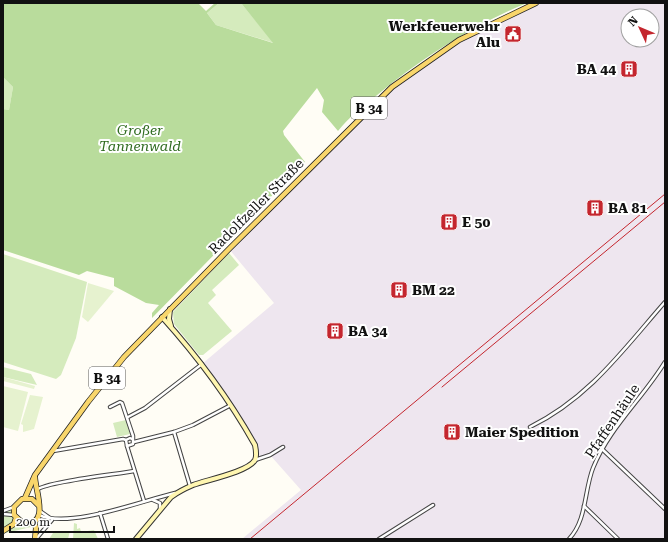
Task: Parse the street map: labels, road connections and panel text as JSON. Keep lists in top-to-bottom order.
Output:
{
  "streets": {
    "main road": ["B 34", "Radolfzeller Straße"],
    "street": ["Pfaffenhäule"]
  },
  "crossings": [
    ["B 34", "Radolfzeller Straße"]
  ],
  "parks": ["Großer Tannenwald"],
  "places": {
    "public building": ["Werkfeuerwehr Alu"],
    "building": [
      "BA 44",
      "BA 81",
      "E 50",
      "BM 22",
      "BA 34",
      "Maier Spedition"
    ]
  },
  "scale_bar": "200 m",
  "north": "top left"
}
